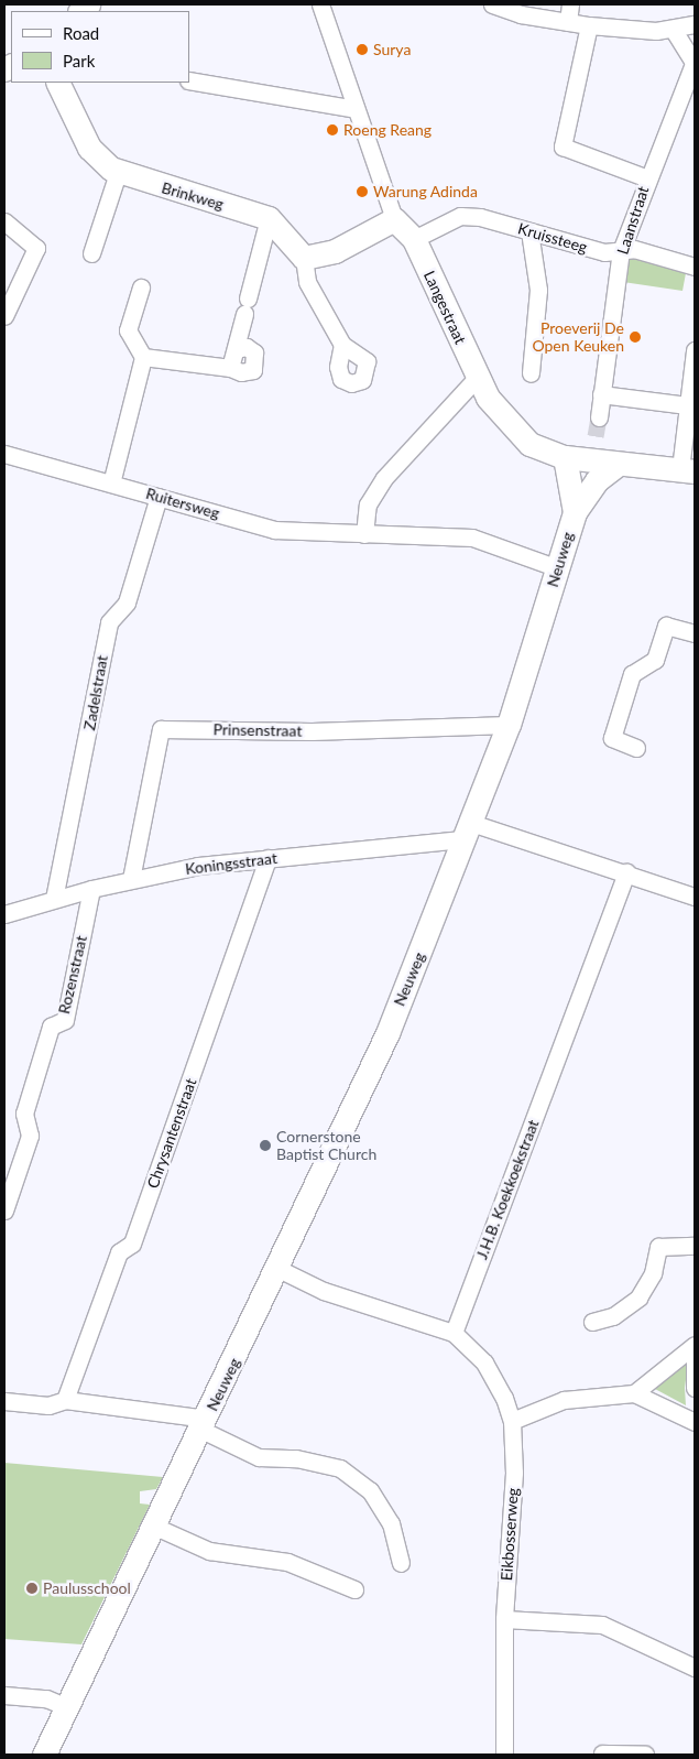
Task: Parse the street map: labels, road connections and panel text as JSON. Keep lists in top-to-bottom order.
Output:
{
  "streets": {
    "street": [
      "Brinkweg",
      "Laanstraat",
      "Kruissteeg",
      "Langestraat",
      "Ruitersweg",
      "Neuweg",
      "Zadelstraat",
      "Prinsenstraat",
      "Koningsstraat",
      "Rozenstraat",
      "Chrysantenstraat",
      "J.H.B. Koekkoekstraat",
      "Eikbosserweg"
    ]
  },
  "crossings": [
    ["Laanstraat", "Kruissteeg"],
    ["Kruissteeg", "Langestraat"],
    ["Langestraat", "Neuweg"],
    ["Ruitersweg", "Neuweg"],
    ["Ruitersweg", "Zadelstraat"],
    ["Neuweg", "Prinsenstraat"],
    ["Neuweg", "Koningsstraat"],
    ["Zadelstraat", "Koningsstraat"],
    ["Prinsenstraat", "Koningsstraat"],
    ["Koningsstraat", "Rozenstraat"],
    ["Koningsstraat", "Chrysantenstraat"],
    ["Koningsstraat", "J.H.B. Koekkoekstraat"],
    ["J.H.B. Koekkoekstraat", "Eikbosserweg"]
  ],
  "places": [
    "Surya",
    "Roeng Reang",
    "Warung Adinda",
    "Proeverij De Open Keuken",
    "Cornerstone Baptist Church",
    "Paulusschool"
  ],
  "legend": ["Road", "Park"]
}
